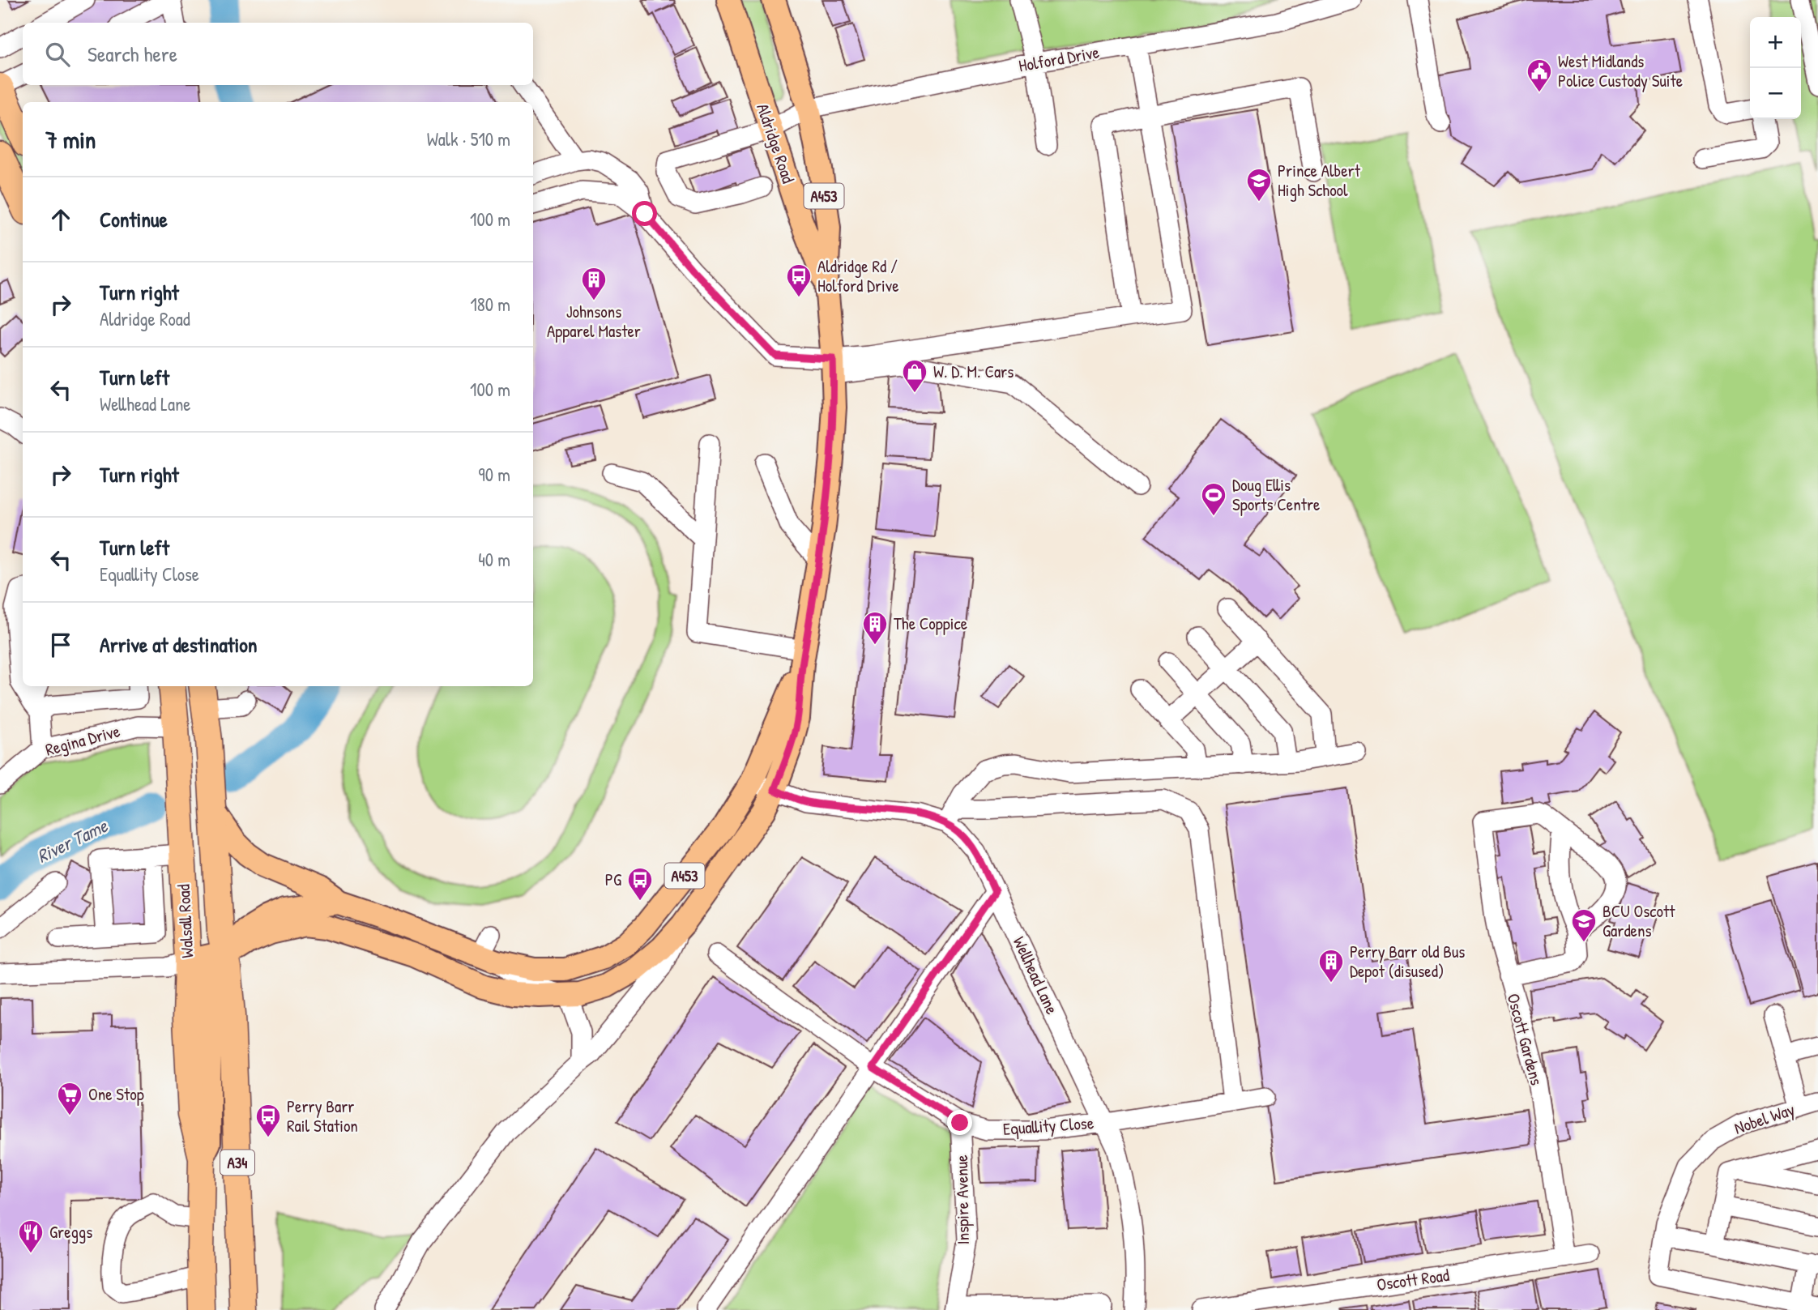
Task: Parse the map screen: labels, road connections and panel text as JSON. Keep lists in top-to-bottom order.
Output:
{
  "streets": {
    "highway": ["Walsall Road", "A34"],
    "main road": ["Aldridge Road", "A453"],
    "street": [
      "Holford Drive",
      "Regina Drive",
      "Wellhead Lane",
      "Oscott Gardens",
      "Nobel Way",
      "Equallity Close",
      "Inspire Avenue",
      "Oscott Road"
    ]
  },
  "crossings": [
    ["Holford Drive", "Aldridge Road"],
    ["Aldridge Road", "Walsall Road"],
    ["Aldridge Road", "Wellhead Lane"],
    ["Regina Drive", "Walsall Road"],
    ["Walsall Road", "A34"],
    ["Wellhead Lane", "Equallity Close"],
    ["Oscott Gardens", "Oscott Road"],
    ["Equallity Close", "Inspire Avenue"]
  ],
  "water": ["River Tame"],
  "places": {
    "public building": ["West Midlands Police Custody Suite"],
    "school or university": ["Prince Albert High School", "BCU Oscott Gardens"],
    "bus stop": ["Aldridge Rd / Holford Drive", "PG", "Perry Barr Rail Station"],
    "building": ["Johnsons Apparel Master", "The Coppice", "Perry Barr old Bus Depot (disused)"],
    "shop": ["W. D. M. Cars"],
    "sports": ["Doug Ellis Sports Centre"],
    "supermarket": ["One Stop"],
    "restaurant": ["Greggs"]
  },
  "page": {
    "map_buttons": ["+", "−"],
    "search": "Search here",
    "heading": ["7 min", "Walk · 510 m"],
    "list": [
      ["Continue", "100 m"],
      ["Turn right", "Aldridge Road", "180 m"],
      ["Turn left", "Wellhead Lane", "100 m"],
      ["Turn right", "90 m"],
      ["Turn left", "Equallity Close", "40 m"],
      "Arrive at destination"
    ]
  }
}
